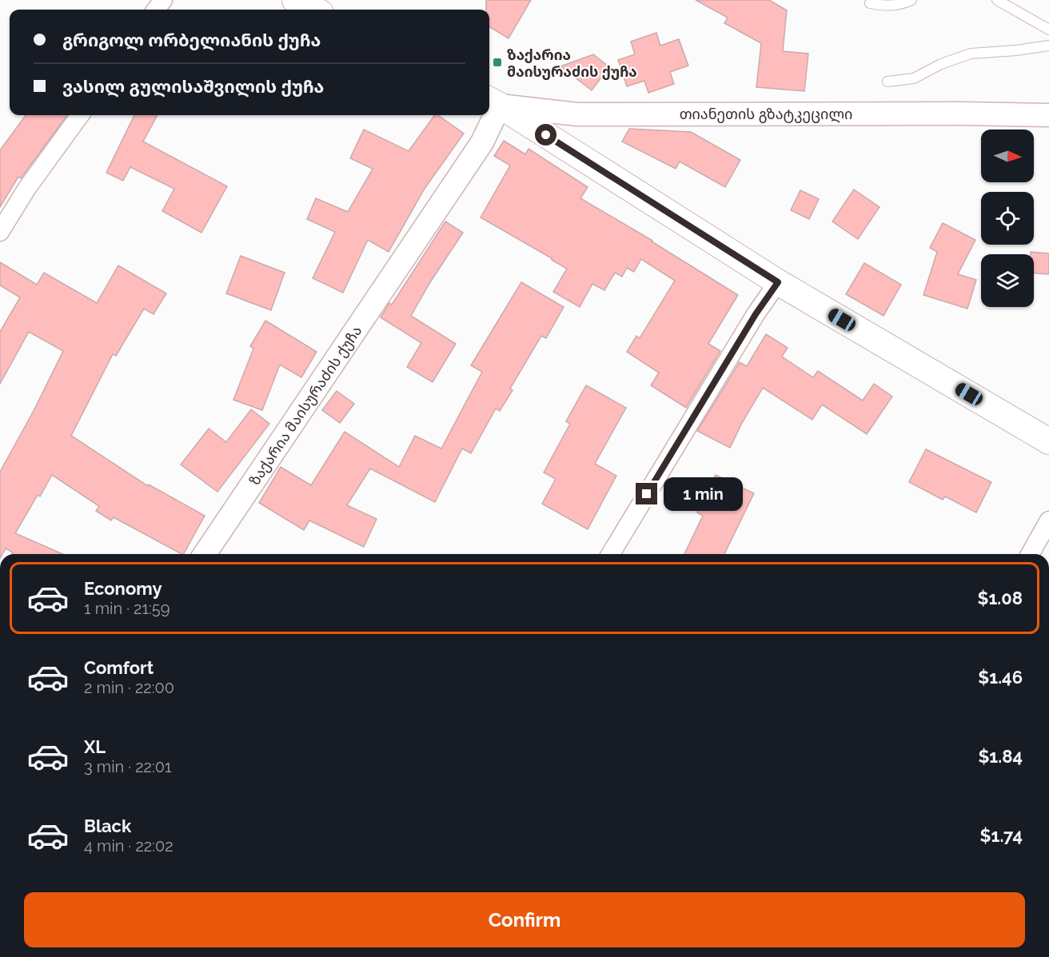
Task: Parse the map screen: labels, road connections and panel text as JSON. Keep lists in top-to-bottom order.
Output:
{
  "streets": {
    "street": ["თიანეთის გზატკეცილი", "ზაქარია მაისურაძის ქუჩა"]
  },
  "crossings": [
    ["თიანეთის გზატკეცილი", "ზაქარია მაისურაძის ქუჩა"]
  ],
  "places": {
    "transit": ["ზაქარია მაისურაძის ქუჩა"]
  },
  "north": "right",
  "page": {
    "banner": ["გრიგოლ ორბელიანის ქუჩა", "ვასილ გულისაშვილის ქუჩა"],
    "bubble": "1 min",
    "list": [
      {
        "name": "Economy",
        "note": "1 min · 21:59",
        "value": "$1.08"
      },
      {
        "name": "Comfort",
        "note": "2 min · 22:00",
        "value": "$1.46"
      },
      {
        "name": "XL",
        "note": "3 min · 22:01",
        "value": "$1.84"
      },
      {
        "name": "Black",
        "note": "4 min · 22:02",
        "value": "$1.74"
      }
    ],
    "buttons": "Confirm"
  }
}
